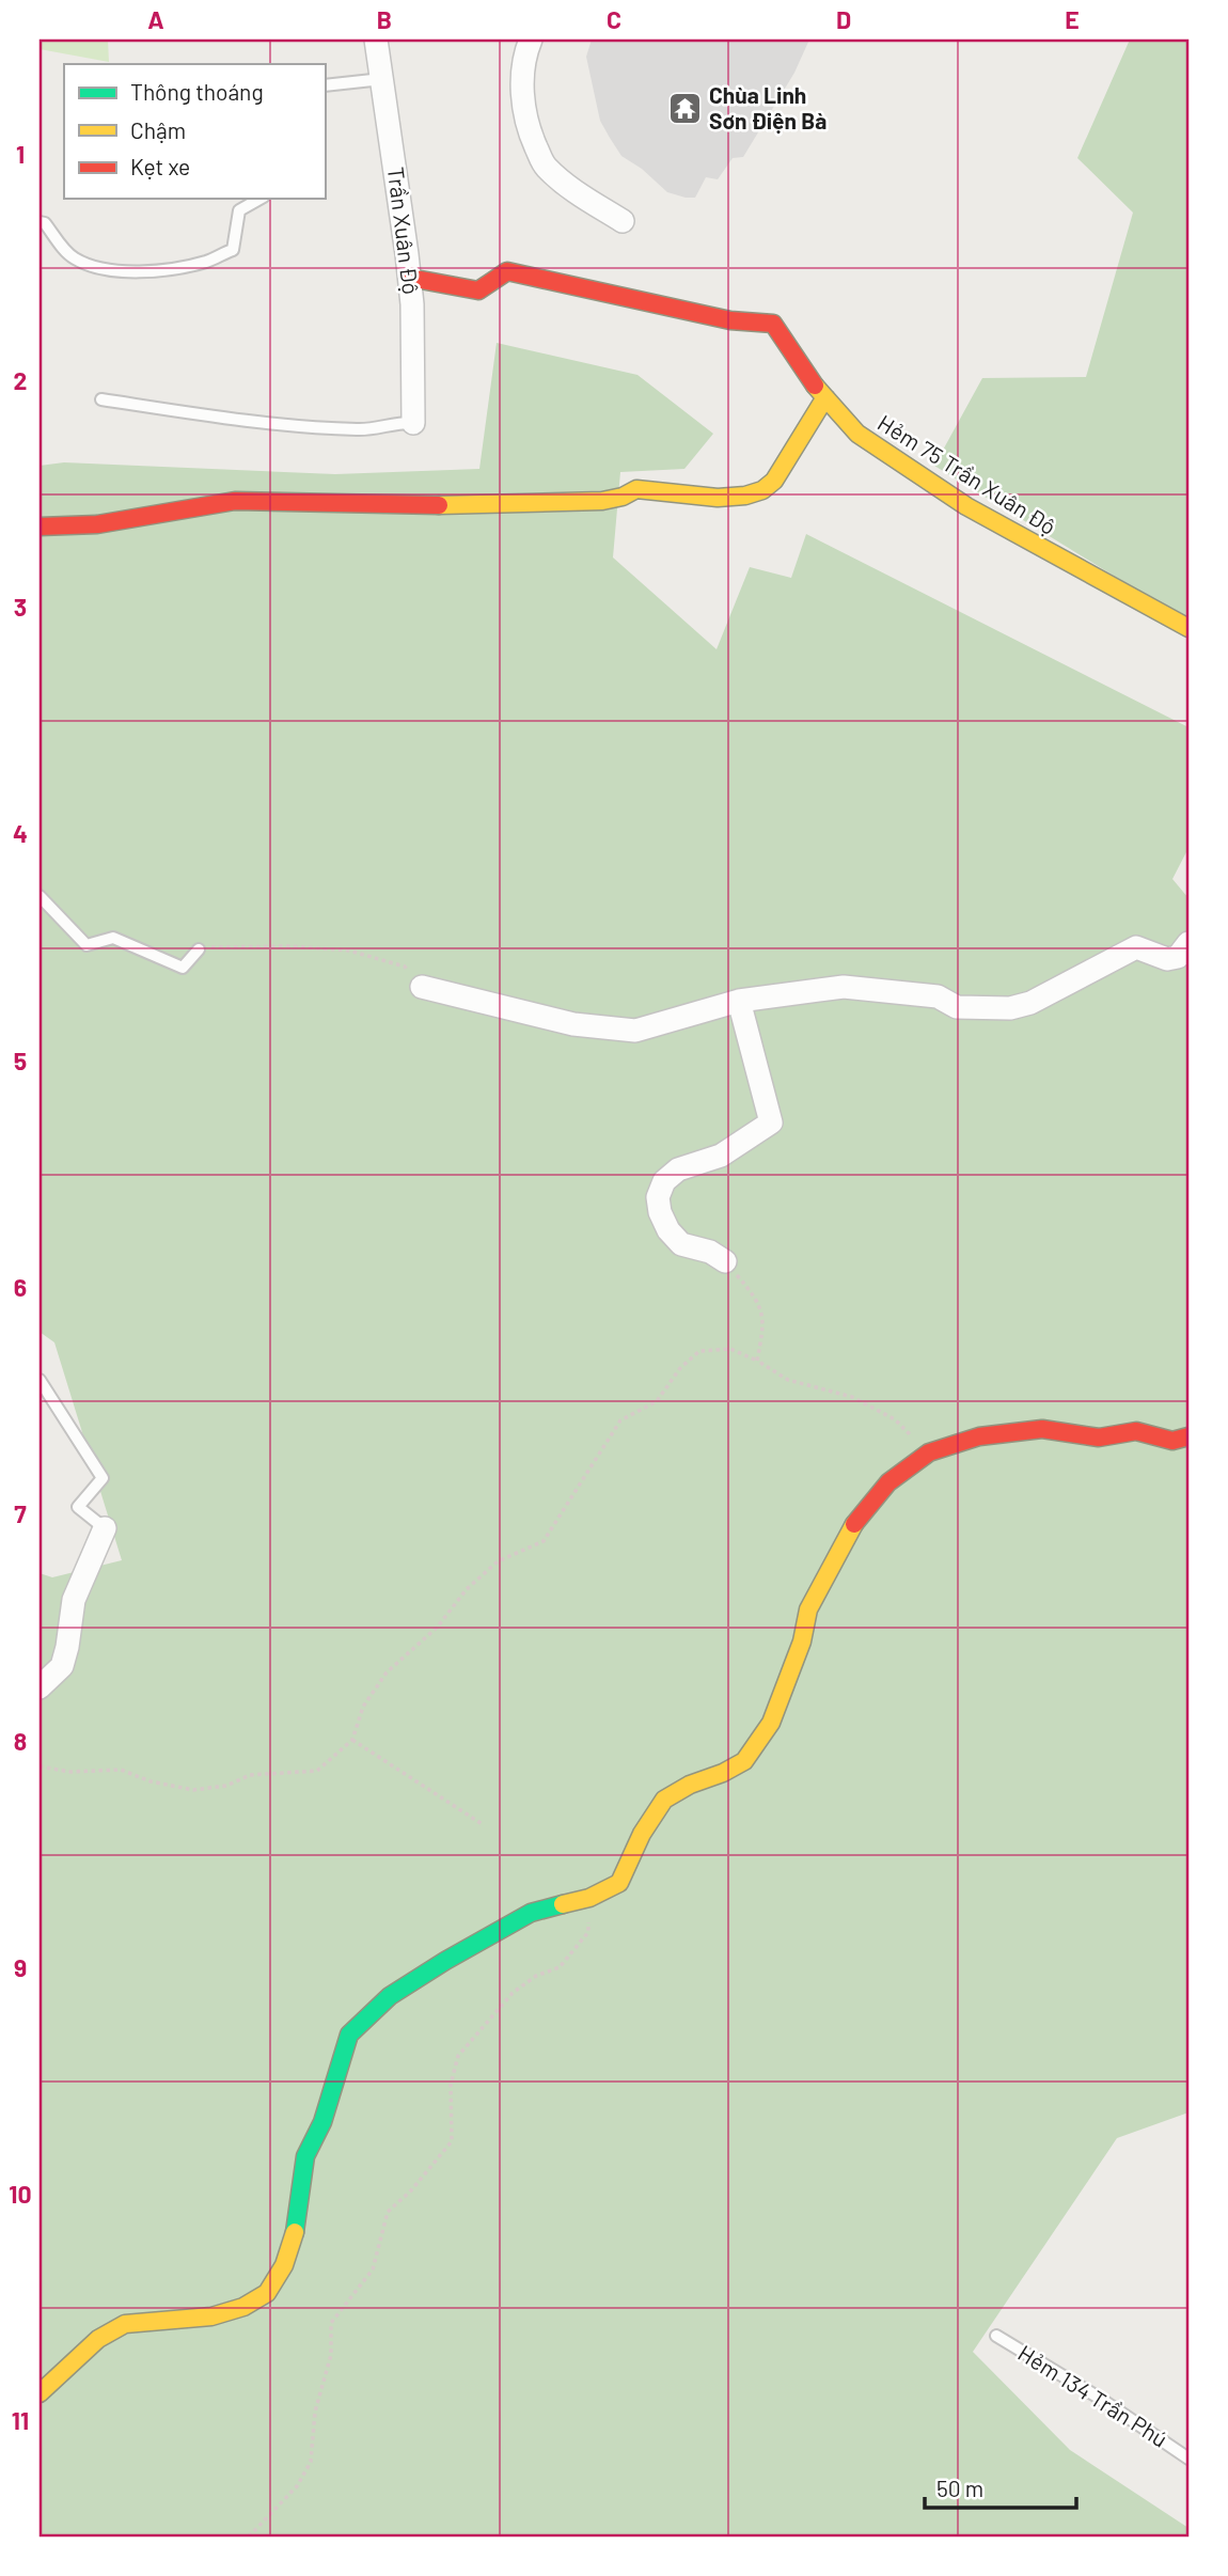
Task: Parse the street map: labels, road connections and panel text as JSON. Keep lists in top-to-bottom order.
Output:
{
  "streets": {
    "street": ["Trần Xuân Độ", "Hẻm 75 Trần Xuân Độ"],
    "lane": ["Hẻm 134 Trần Phú"]
  },
  "crossings": [
    ["Trần Xuân Độ", "Hẻm 75 Trần Xuân Độ"]
  ],
  "places": {
    "temple": ["Chùa Linh Sơn Điện Bà"]
  },
  "legend": ["Thông thoáng", "Chậm", "Kẹt xe"],
  "scale_bar": "50 m",
  "grid": {
    "columns": [
      "A",
      "B",
      "C",
      "D",
      "E"
    ],
    "rows": [
      "1",
      "2",
      "3",
      "4",
      "5",
      "6",
      "7",
      "8",
      "9",
      "10",
      "11"
    ]
  }
}
